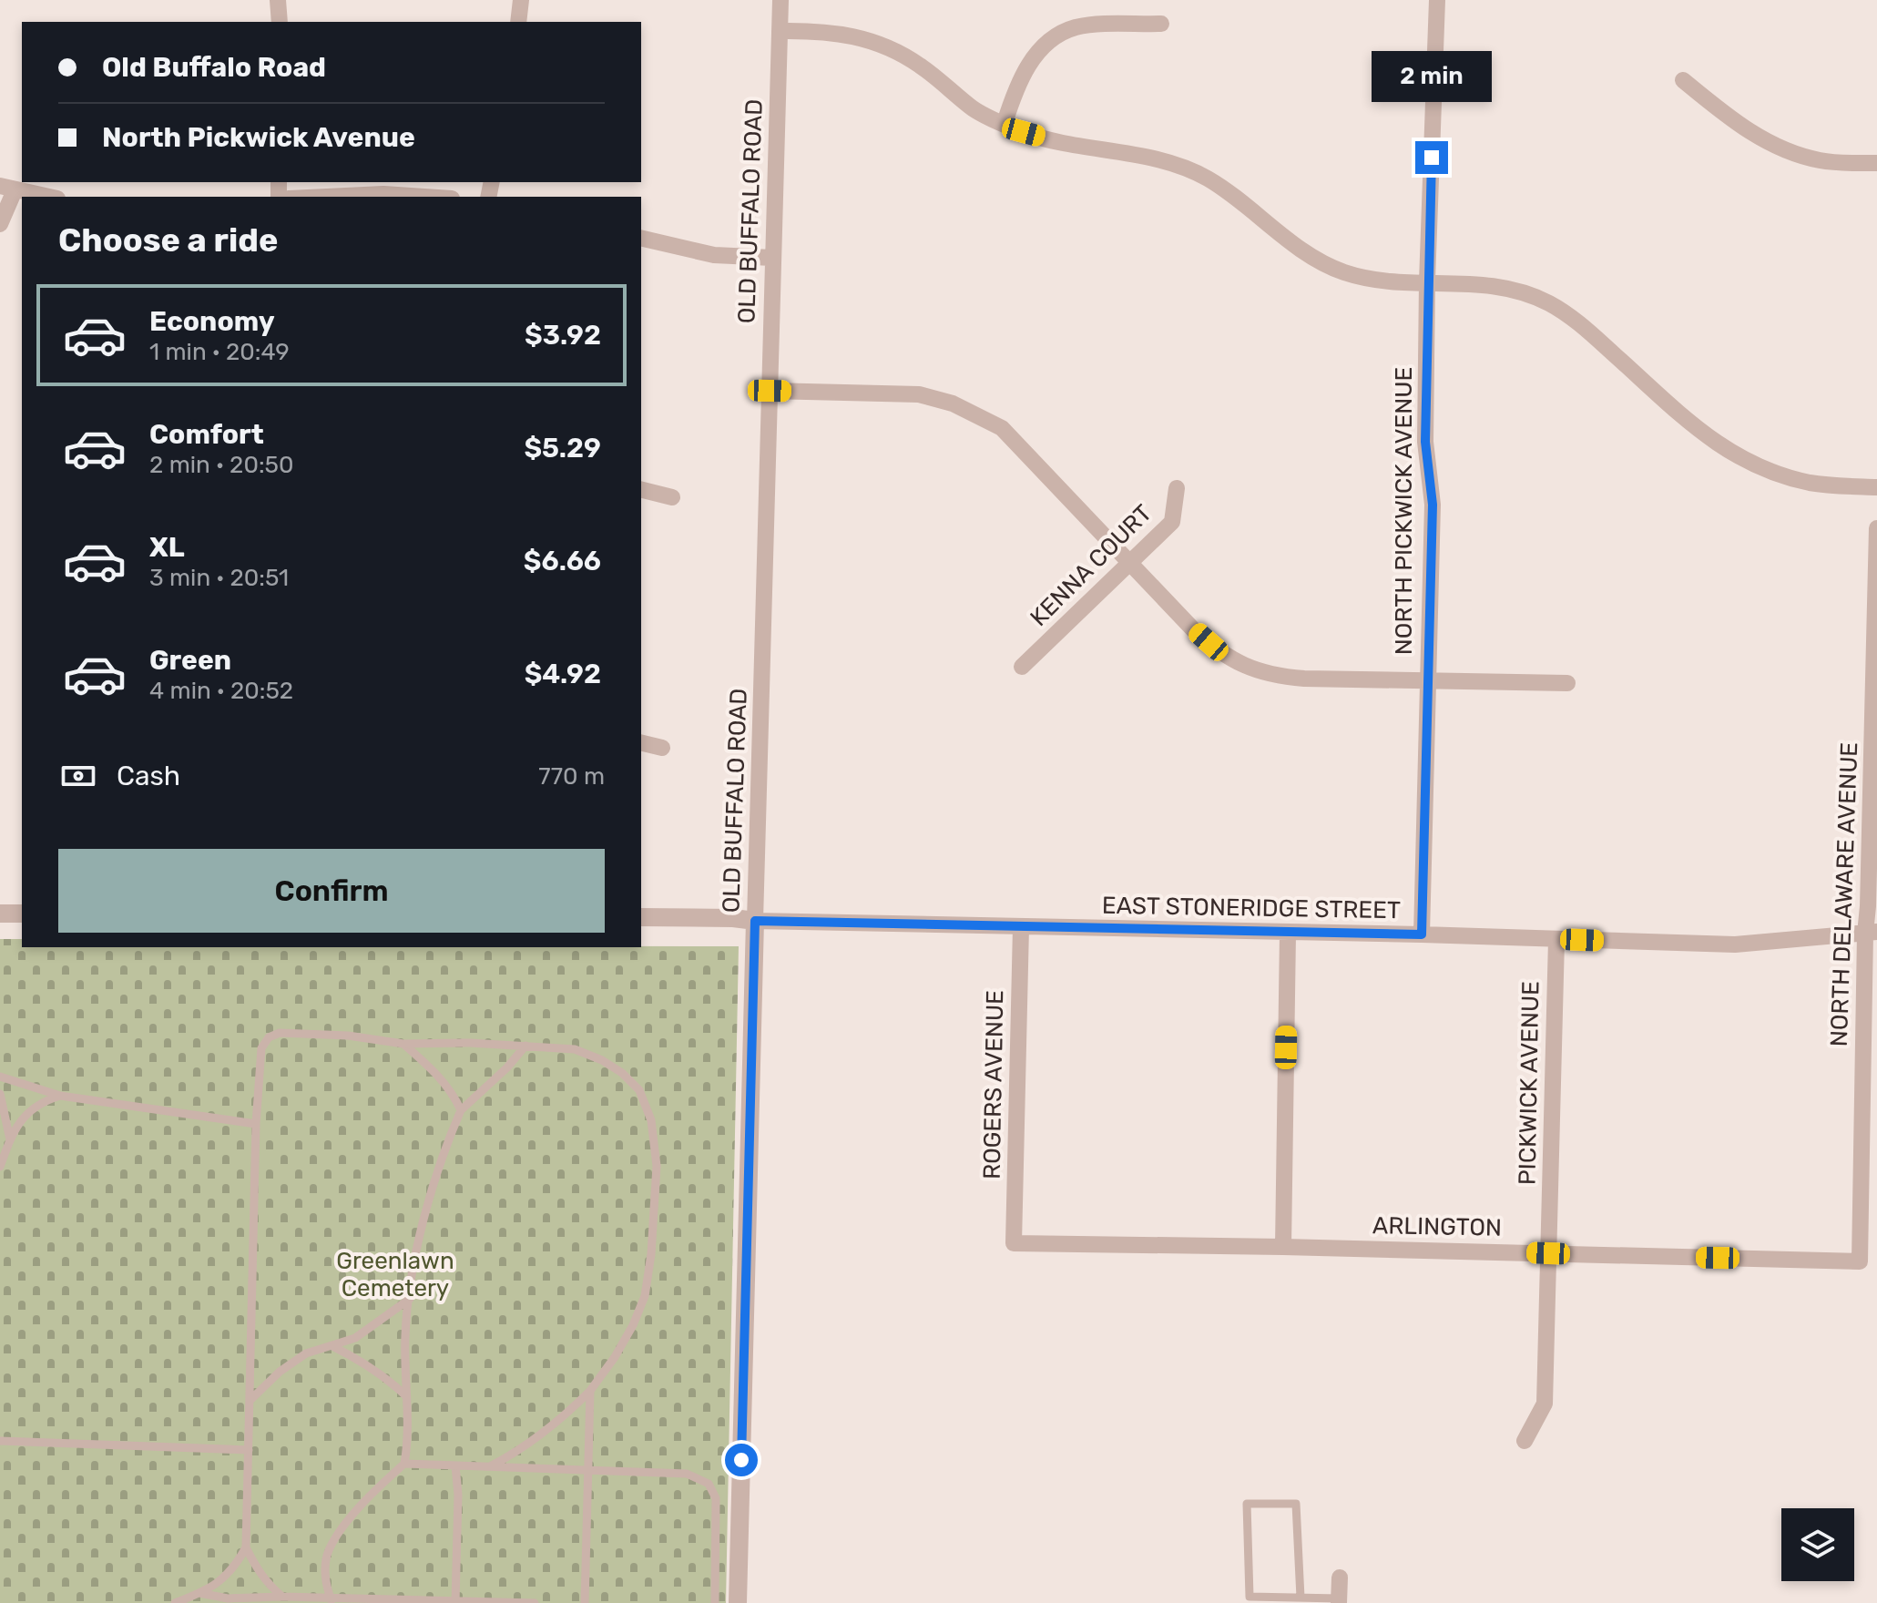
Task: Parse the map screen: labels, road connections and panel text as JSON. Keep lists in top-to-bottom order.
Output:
{
  "streets": {
    "street": [
      "OLD BUFFALO ROAD",
      "NORTH PICKWICK AVENUE",
      "KENNA COURT",
      "NORTH DELAWARE AVENUE",
      "EAST STONERIDGE STREET",
      "PICKWICK AVENUE",
      "ROGERS AVENUE",
      "ARLINGTON"
    ]
  },
  "crossings": [
    ["OLD BUFFALO ROAD", "EAST STONERIDGE STREET"],
    ["NORTH PICKWICK AVENUE", "EAST STONERIDGE STREET"],
    ["NORTH DELAWARE AVENUE", "EAST STONERIDGE STREET"],
    ["NORTH DELAWARE AVENUE", "ARLINGTON"],
    ["EAST STONERIDGE STREET", "PICKWICK AVENUE"],
    ["EAST STONERIDGE STREET", "ROGERS AVENUE"],
    ["PICKWICK AVENUE", "ARLINGTON"],
    ["ROGERS AVENUE", "ARLINGTON"]
  ],
  "parks": ["Greenlawn Cemetery"],
  "page": {
    "banner": ["Old Buffalo Road", "North Pickwick Avenue"],
    "bubble": "2 min",
    "heading": "Choose a ride",
    "list": [
      {
        "name": "Economy",
        "note": "1 min · 20:49",
        "value": "$3.92"
      },
      {
        "name": "Comfort",
        "note": "2 min · 20:50",
        "value": "$5.29"
      },
      {
        "name": "XL",
        "note": "3 min · 20:51",
        "value": "$6.66"
      },
      {
        "name": "Green",
        "note": "4 min · 20:52",
        "value": "$4.92"
      }
    ],
    "pay": ["Cash", "770 m"],
    "buttons": "Confirm"
  }
}
